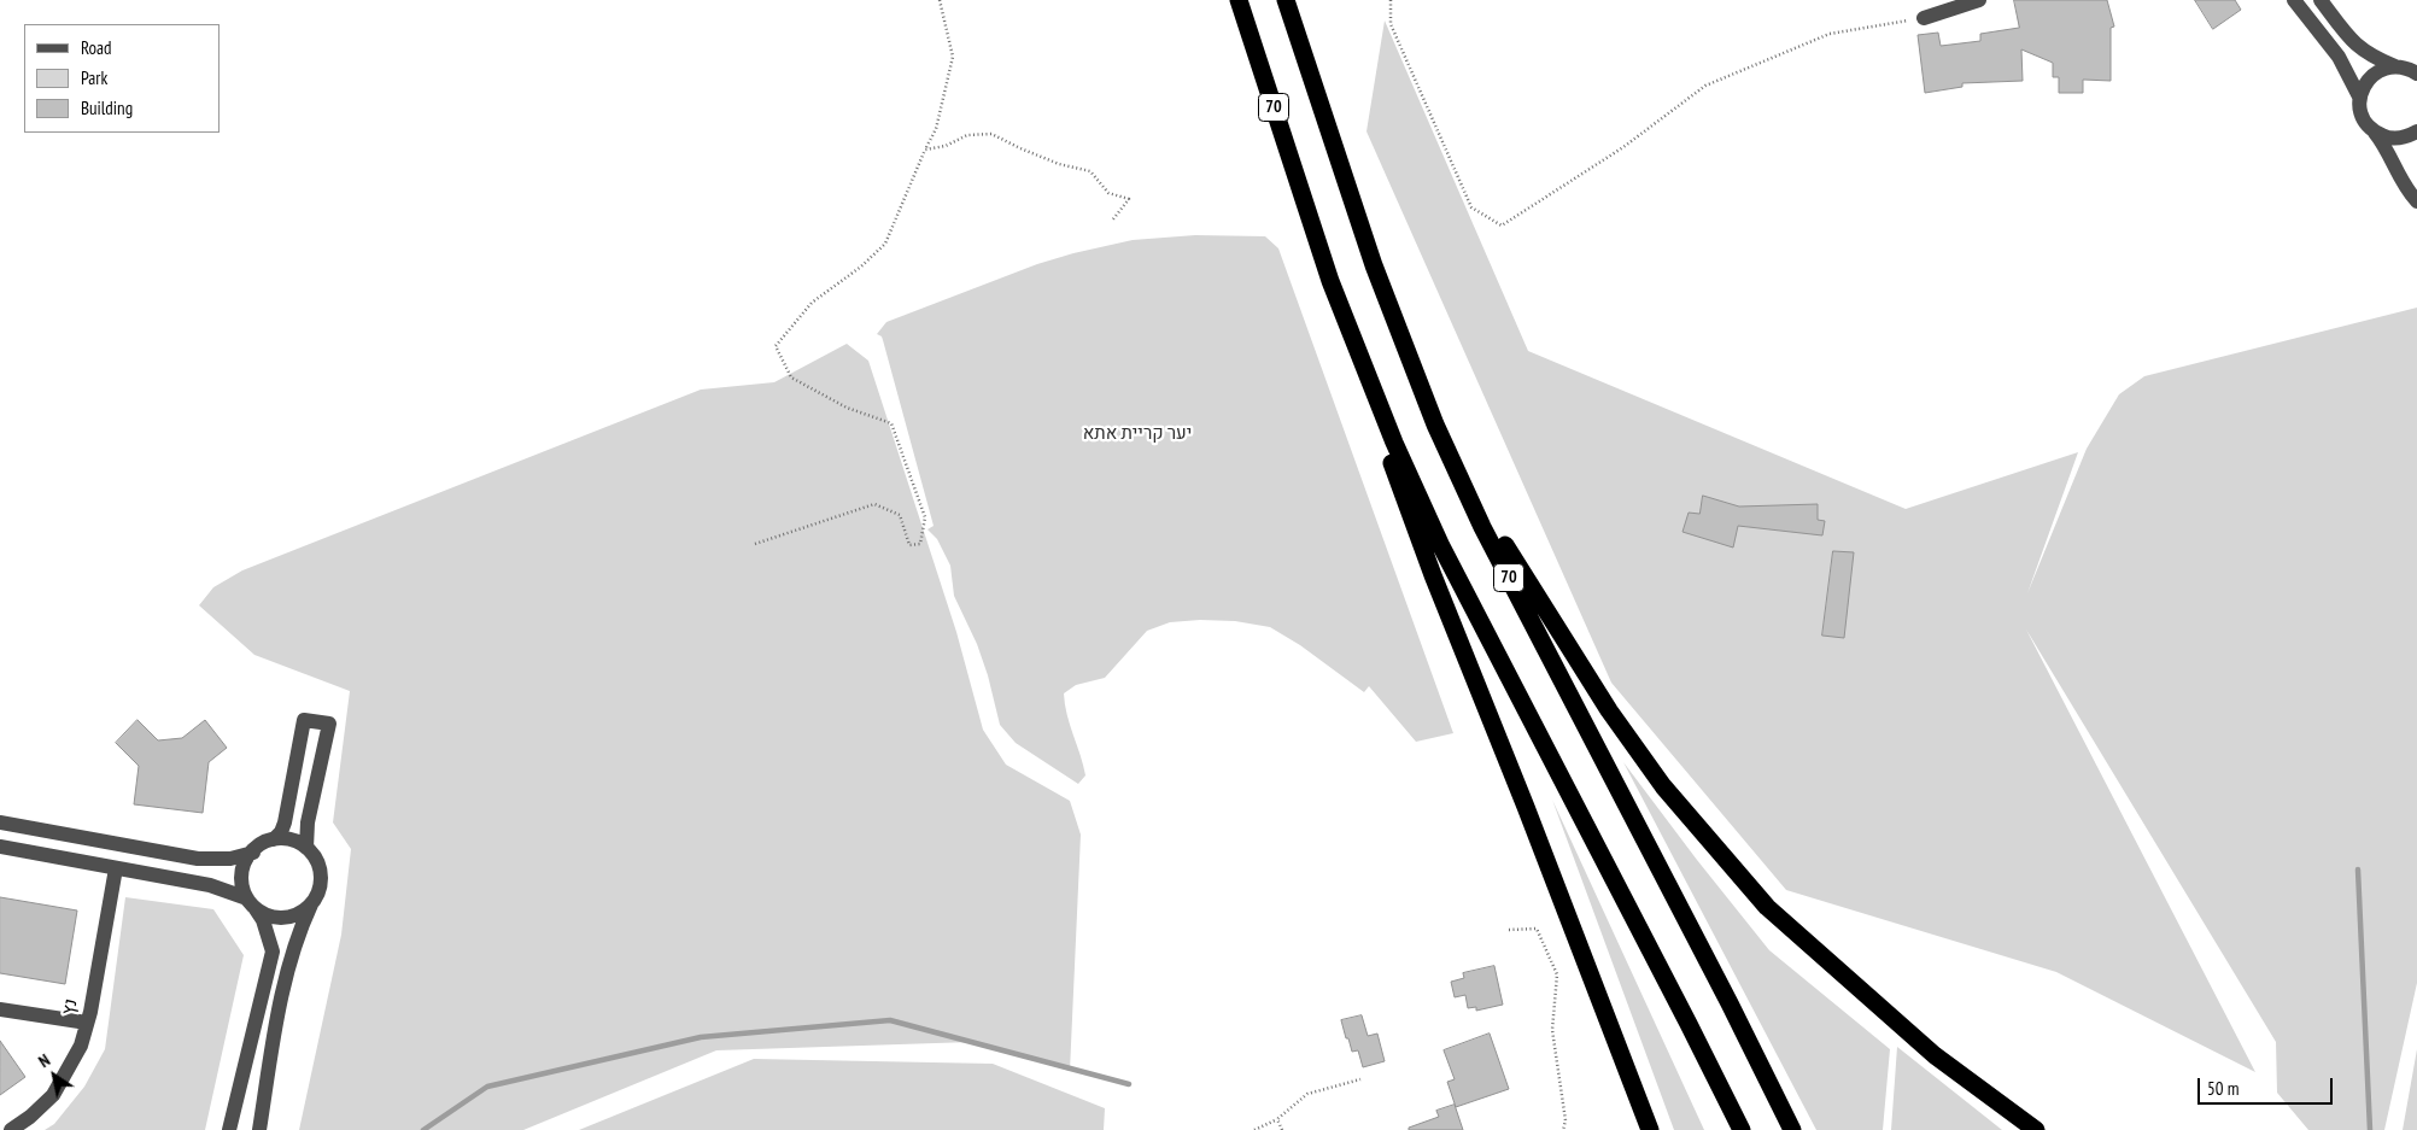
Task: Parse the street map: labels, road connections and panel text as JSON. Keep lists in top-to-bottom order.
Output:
{
  "streets": {
    "highway": ["70"],
    "street": ["נץ"]
  },
  "parks": ["יער קריית אתא"],
  "legend": ["Road", "Park", "Building"],
  "scale_bar": "50 m",
  "north": "top left"
}
